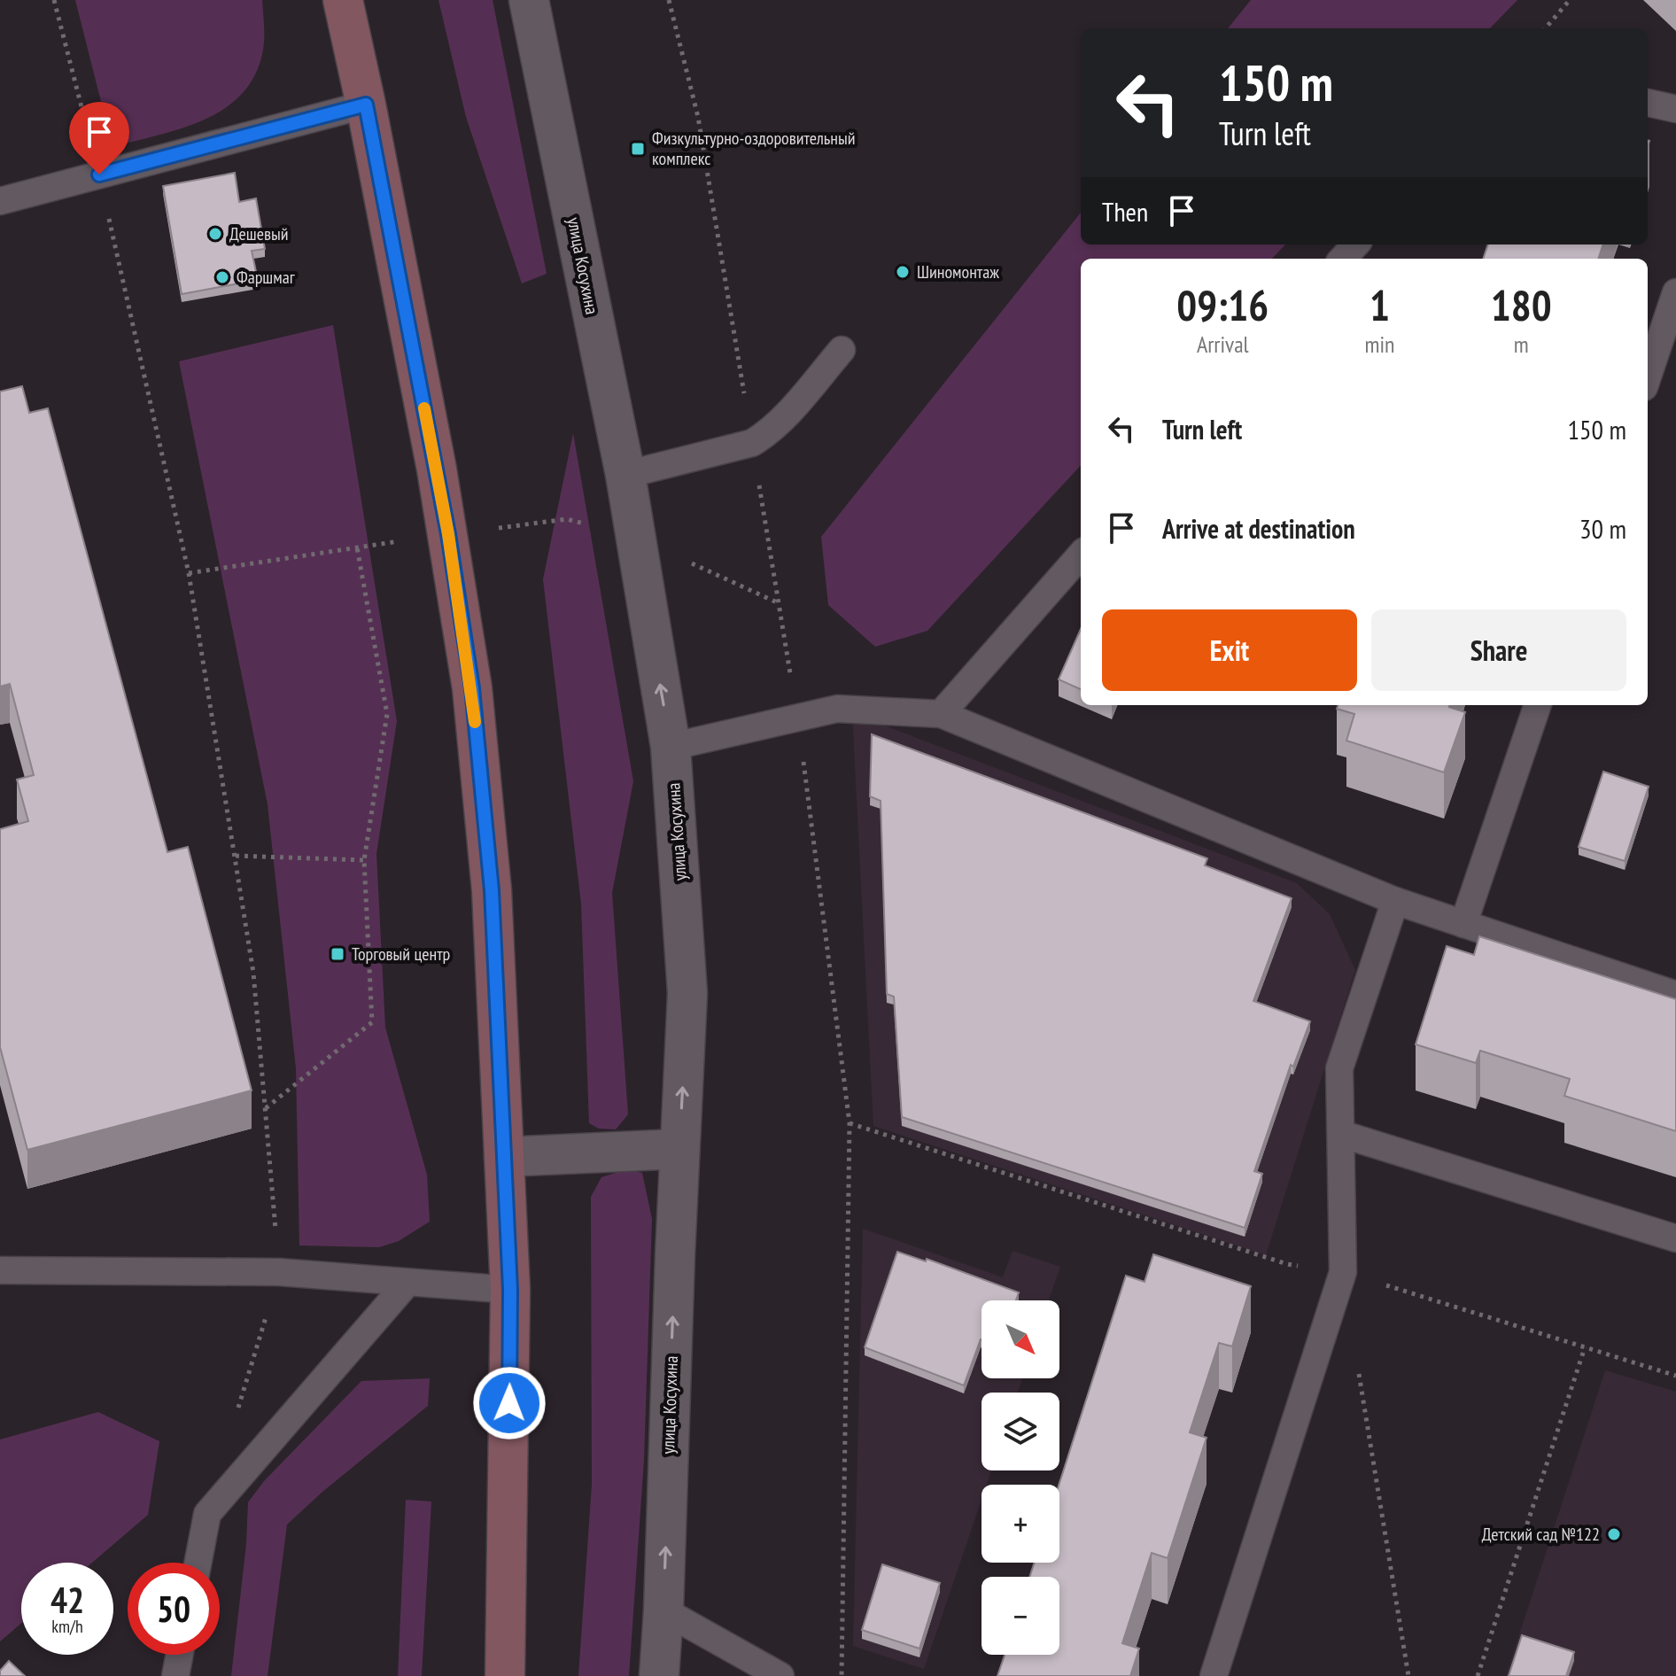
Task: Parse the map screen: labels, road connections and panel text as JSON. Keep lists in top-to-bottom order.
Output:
{
  "streets": {
    "street": ["улица Косухина"]
  },
  "one_way": ["улица Косухина"],
  "places": {
    "transit": ["Физкультурно-оздоровительный комплекс", "Торговый центр"],
    "other": [
      "Дешевый",
      "Шиномонтаж",
      "Фаршмаг",
      "Детский сад №122"
    ]
  },
  "north": "bottom right",
  "page": {
    "turn": ["150 m", "Turn left"],
    "then": "Then",
    "eta": [
      "09:16",
      "Arrival",
      "1",
      "min",
      "180",
      "m"
    ],
    "list": [
      {
        "name": "Turn left",
        "value": "150 m"
      },
      {
        "name": "Arrive at destination",
        "value": "30 m"
      }
    ],
    "buttons": ["Exit", "Share"],
    "map_buttons": ["+", "−"],
    "speed": "42 km/h",
    "limit": "50"
  }
}
